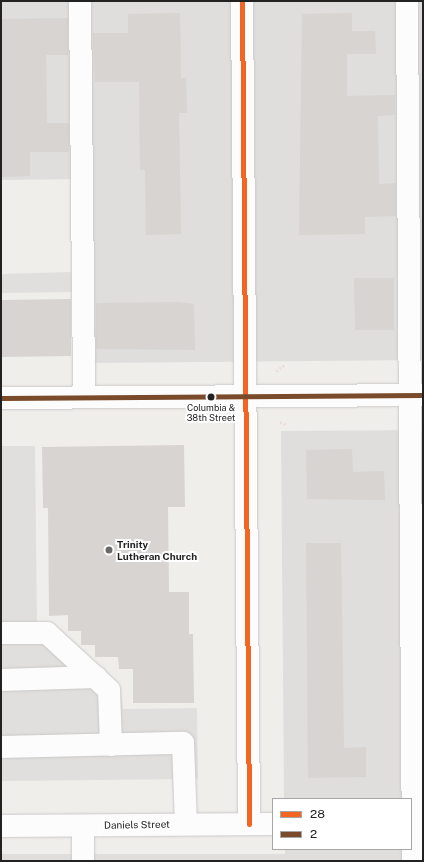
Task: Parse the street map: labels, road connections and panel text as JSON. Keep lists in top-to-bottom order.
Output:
{
  "streets": {
    "street": ["Daniels Street"]
  },
  "places": ["Columbia & 38th Street", "Trinity Lutheran Church"],
  "lines": ["transit line 28", "transit line 2"],
  "legend": ["28", "2"]
}
